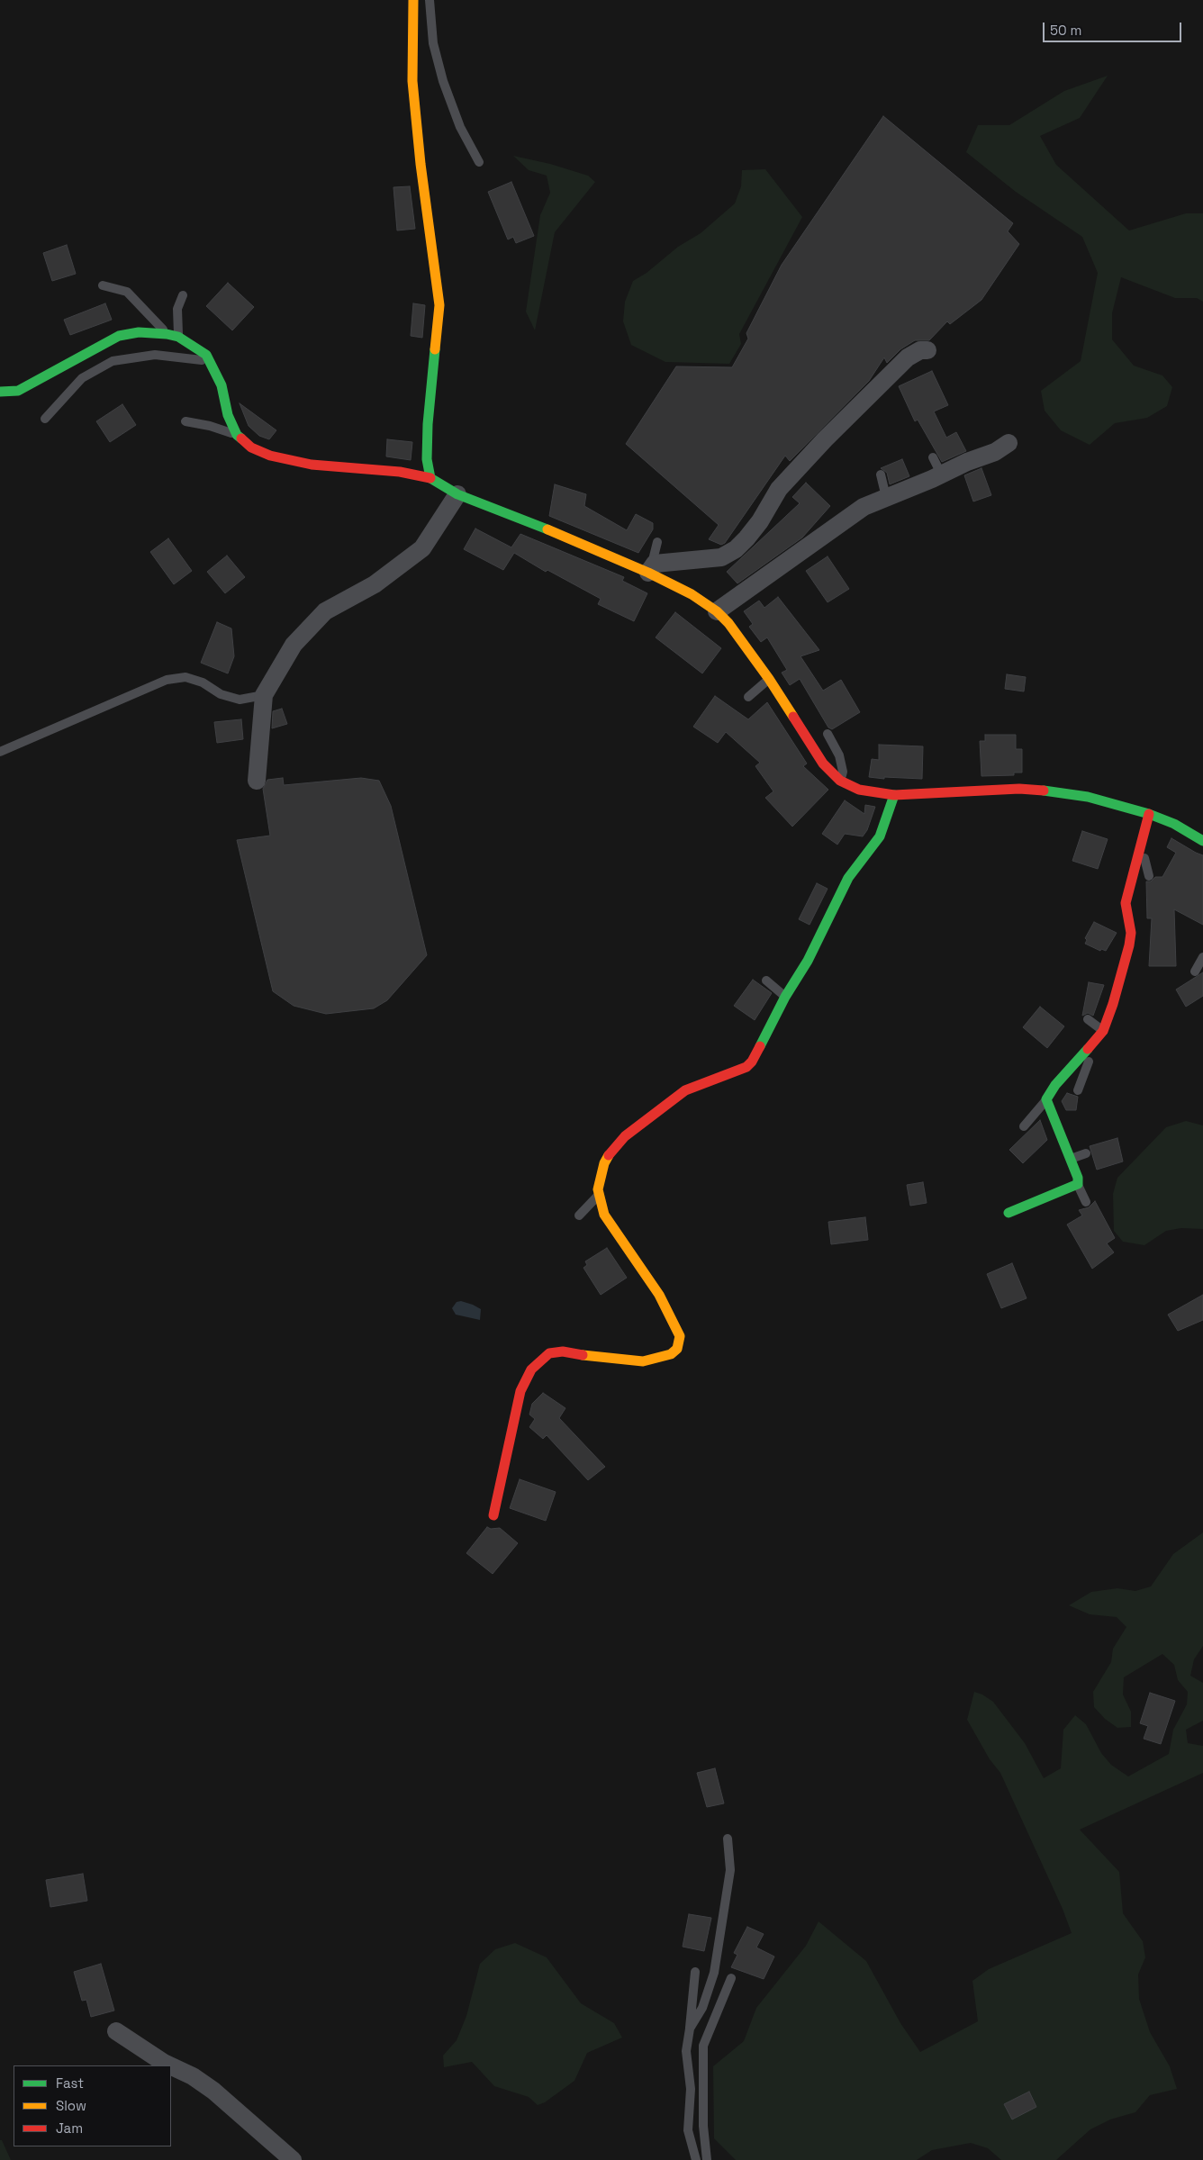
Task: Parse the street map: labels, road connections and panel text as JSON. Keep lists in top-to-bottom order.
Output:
{
  "legend": ["Fast", "Slow", "Jam"],
  "scale_bar": "50 m"
}
